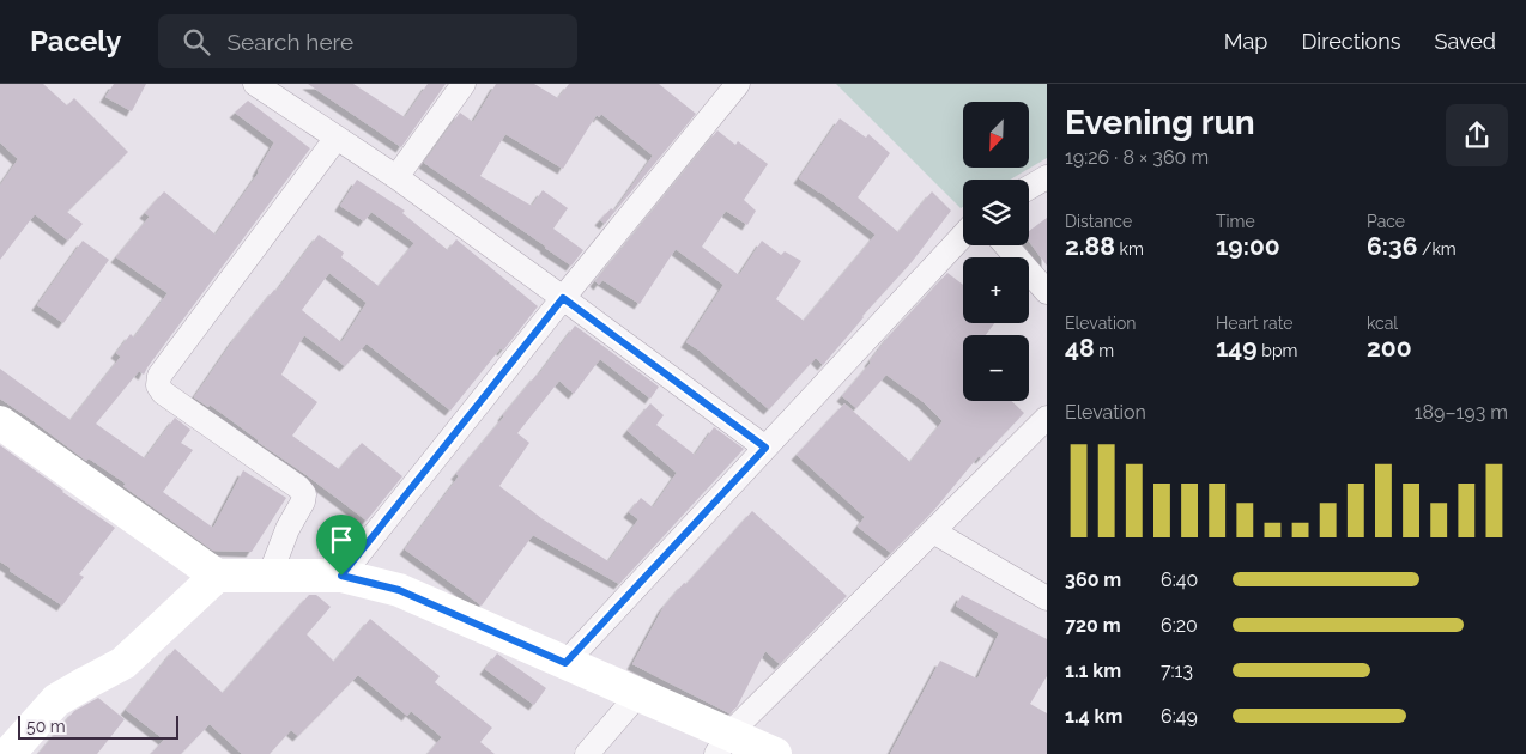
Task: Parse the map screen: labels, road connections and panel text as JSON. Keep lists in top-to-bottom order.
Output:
{
  "scale_bar": "50 m",
  "north": "bottom left",
  "page": {
    "header": "Pacely",
    "search": "Search here",
    "nav": ["Map", "Directions", "Saved"],
    "heading": ["Evening run", "19:26 · 8 × 360 m"],
    "map_buttons": ["+", "−"],
    "stats": [
      ["Distance", "2.88 km"],
      ["Time", "19:00"],
      ["Pace", "6:36 /km"],
      ["Elevation", "48 m"],
      ["Heart rate", "149 bpm"],
      ["kcal", "200"]
    ],
    "chart": ["Elevation", "189–193 m"],
    "list": [
      {
        "name": "360 m",
        "note": "6:40"
      },
      {
        "name": "720 m",
        "note": "6:20"
      },
      {
        "name": "1.1 km",
        "note": "7:13"
      },
      {
        "name": "1.4 km",
        "note": "6:49"
      }
    ],
    "scale": "50 m"
  }
}
